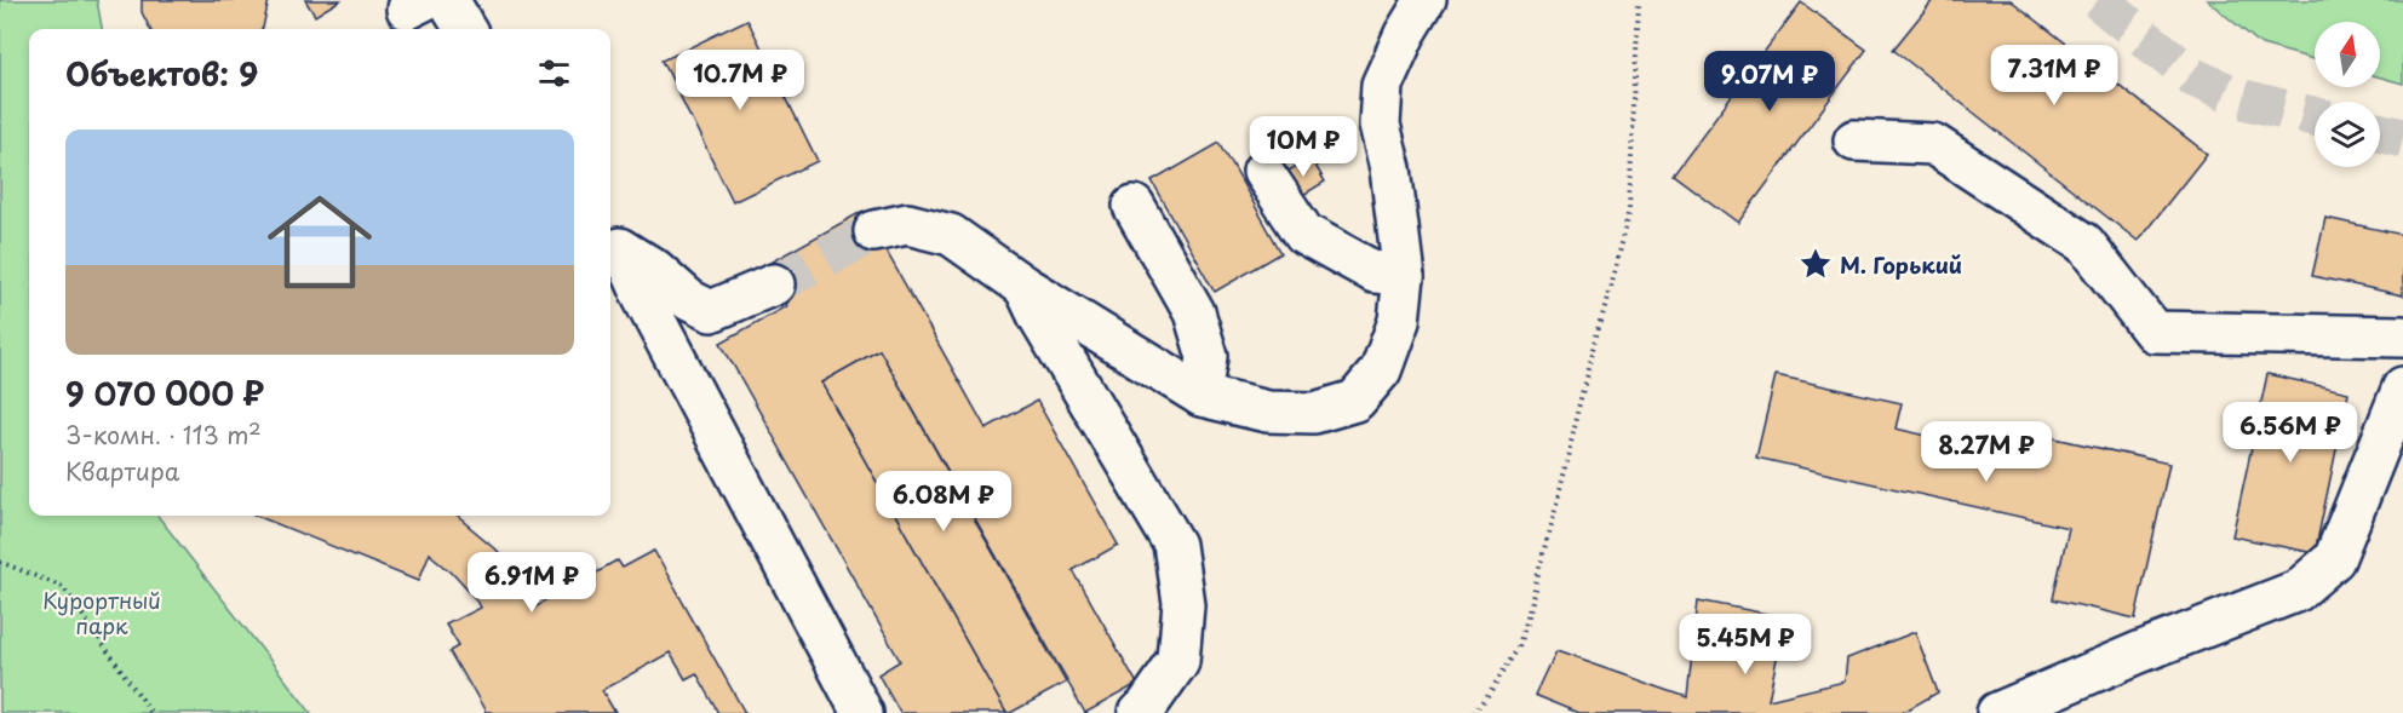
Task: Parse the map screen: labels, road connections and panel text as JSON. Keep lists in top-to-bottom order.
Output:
{
  "parks": ["Курортный парк"],
  "places": {
    "place": ["М. Горький"]
  },
  "north": "top",
  "page": {
    "heading": "Объектов: 9",
    "price": [
      "7.31M ₽",
      "10.7M ₽",
      "9.07M ₽",
      "10M ₽",
      "6.56M ₽",
      "8.27M ₽",
      "6.08M ₽",
      "6.91M ₽",
      "5.45M ₽"
    ],
    "list": [
      {
        "name": "9 070 000 ₽",
        "note": "3-комн. · 113 m² · Квартира"
      }
    ]
  }
}
